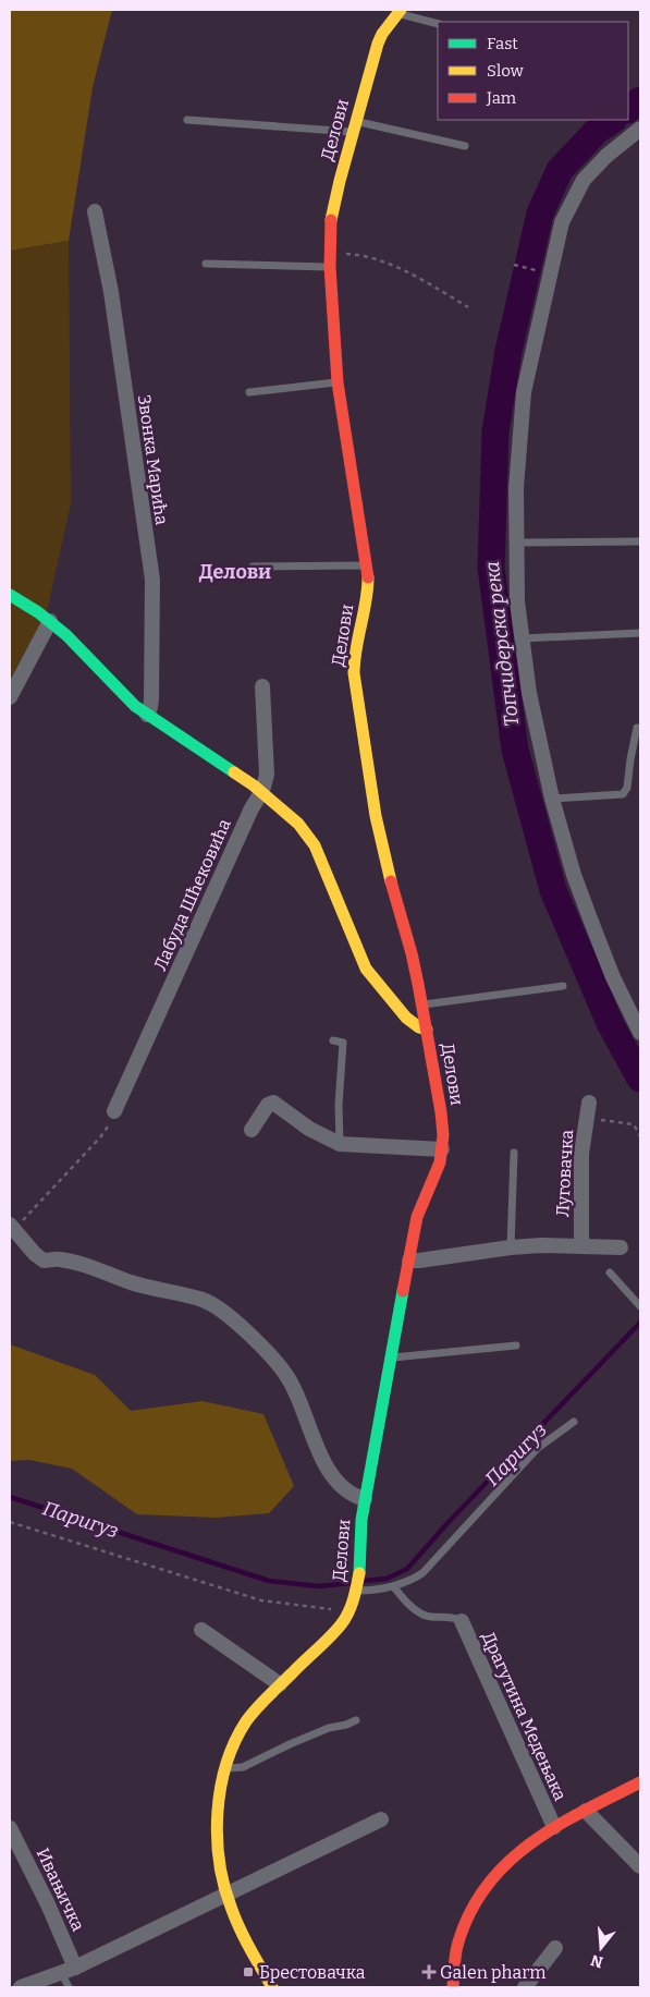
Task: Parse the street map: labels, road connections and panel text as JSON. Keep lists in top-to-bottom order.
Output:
{
  "streets": {
    "street": [
      "Делови",
      "Звонка Марића",
      "Лабуда Шћековића",
      "Луговачка",
      "Драгутина Медењака",
      "Ивањичка"
    ]
  },
  "districts": ["Делови"],
  "water": ["Топчидерска река", "Паригуз"],
  "places": {
    "transit": ["Брестовачка"],
    "health": ["Galen pharm"]
  },
  "legend": ["Fast", "Slow", "Jam"],
  "north": "bottom"
}
